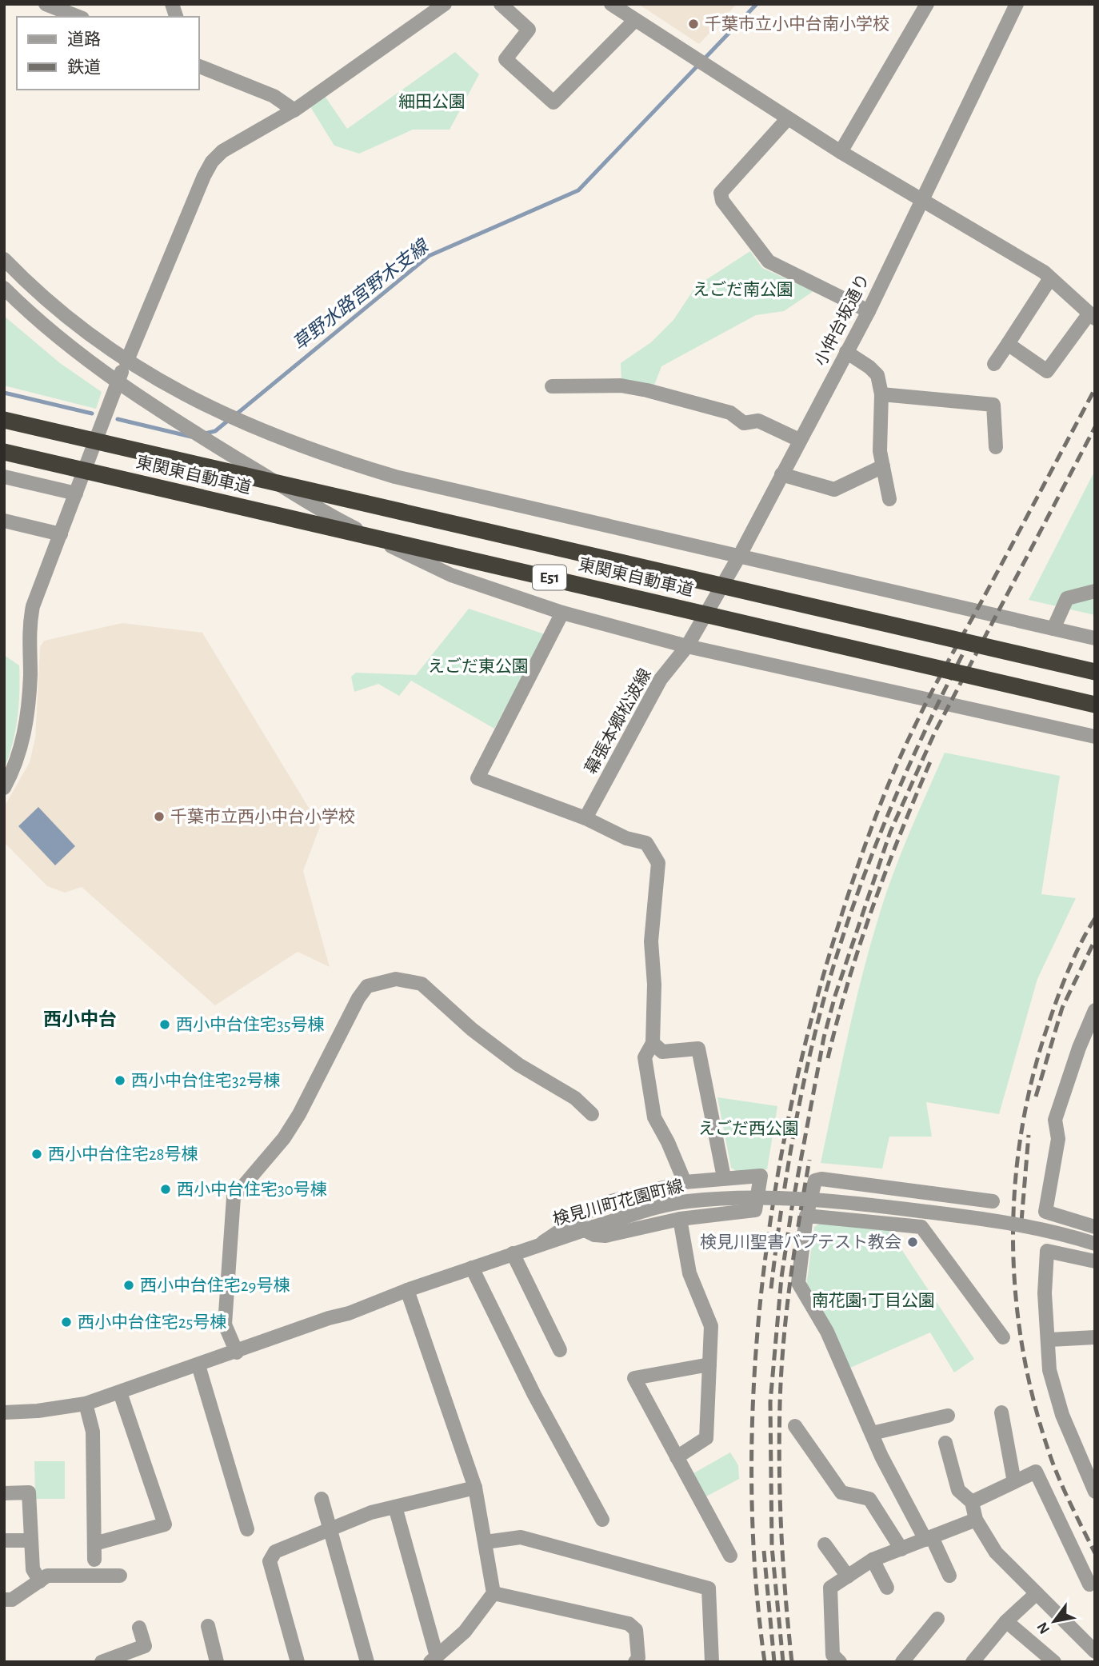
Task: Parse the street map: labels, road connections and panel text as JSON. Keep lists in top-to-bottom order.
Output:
{
  "streets": {
    "highway": ["東関東自動車道", "E51"],
    "street": ["小仲台坂通り", "幕張本郷松波線", "検見川町花園町線"]
  },
  "crossings": [
    ["小仲台坂通り", "幕張本郷松波線"]
  ],
  "districts": ["西小中台"],
  "water": ["草野水路宮野木支線"],
  "parks": [
    "細田公園",
    "えごだ南公園",
    "えごだ東公園",
    "えごだ西公園",
    "南花園1丁目公園"
  ],
  "places": [
    "千葉市立小中台南小学校",
    "千葉市立西小中台小学校",
    "西小中台住宅35号棟",
    "西小中台住宅32号棟",
    "西小中台住宅28号棟",
    "西小中台住宅30号棟",
    "検見川聖書バプテスト教会",
    "西小中台住宅29号棟",
    "西小中台住宅25号棟"
  ],
  "legend": ["道路", "鉄道"],
  "north": "bottom left"
}
